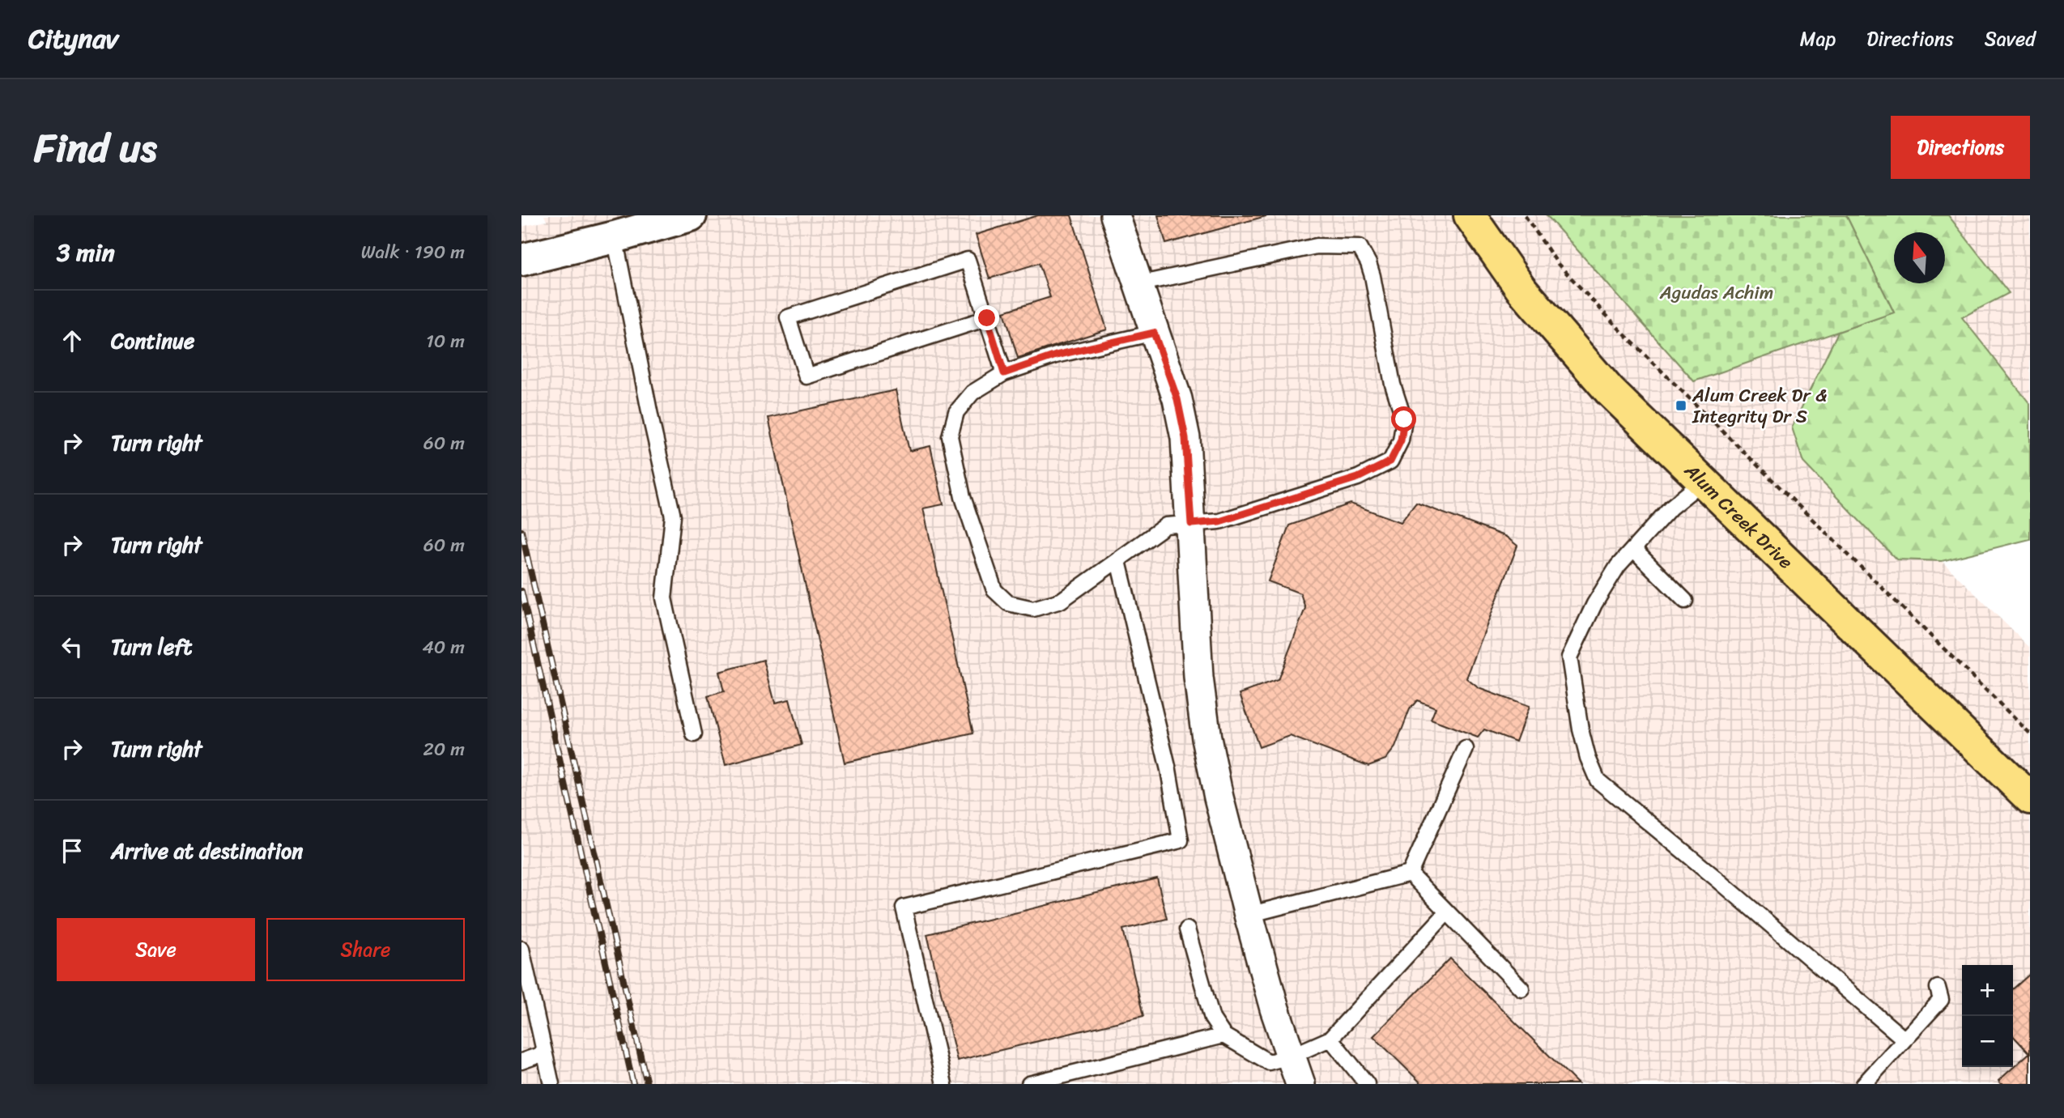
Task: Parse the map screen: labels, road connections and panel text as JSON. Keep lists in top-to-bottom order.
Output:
{
  "streets": {
    "main road": ["Alum Creek Drive"]
  },
  "parks": ["Agudas Achim"],
  "places": {
    "transit": ["Alum Creek Dr & Integrity Dr S"]
  },
  "north": "top",
  "page": {
    "header": "Citynav",
    "nav": ["Map", "Directions", "Saved"],
    "title": "Find us",
    "buttons": [
      "Directions",
      ["Save", "Share"]
    ],
    "heading": ["3 min", "Walk · 190 m"],
    "list": [
      ["Continue", "10 m"],
      ["Turn right", "60 m"],
      ["Turn right", "60 m"],
      ["Turn left", "40 m"],
      ["Turn right", "20 m"],
      "Arrive at destination"
    ],
    "map_buttons": ["+", "−"]
  }
}
